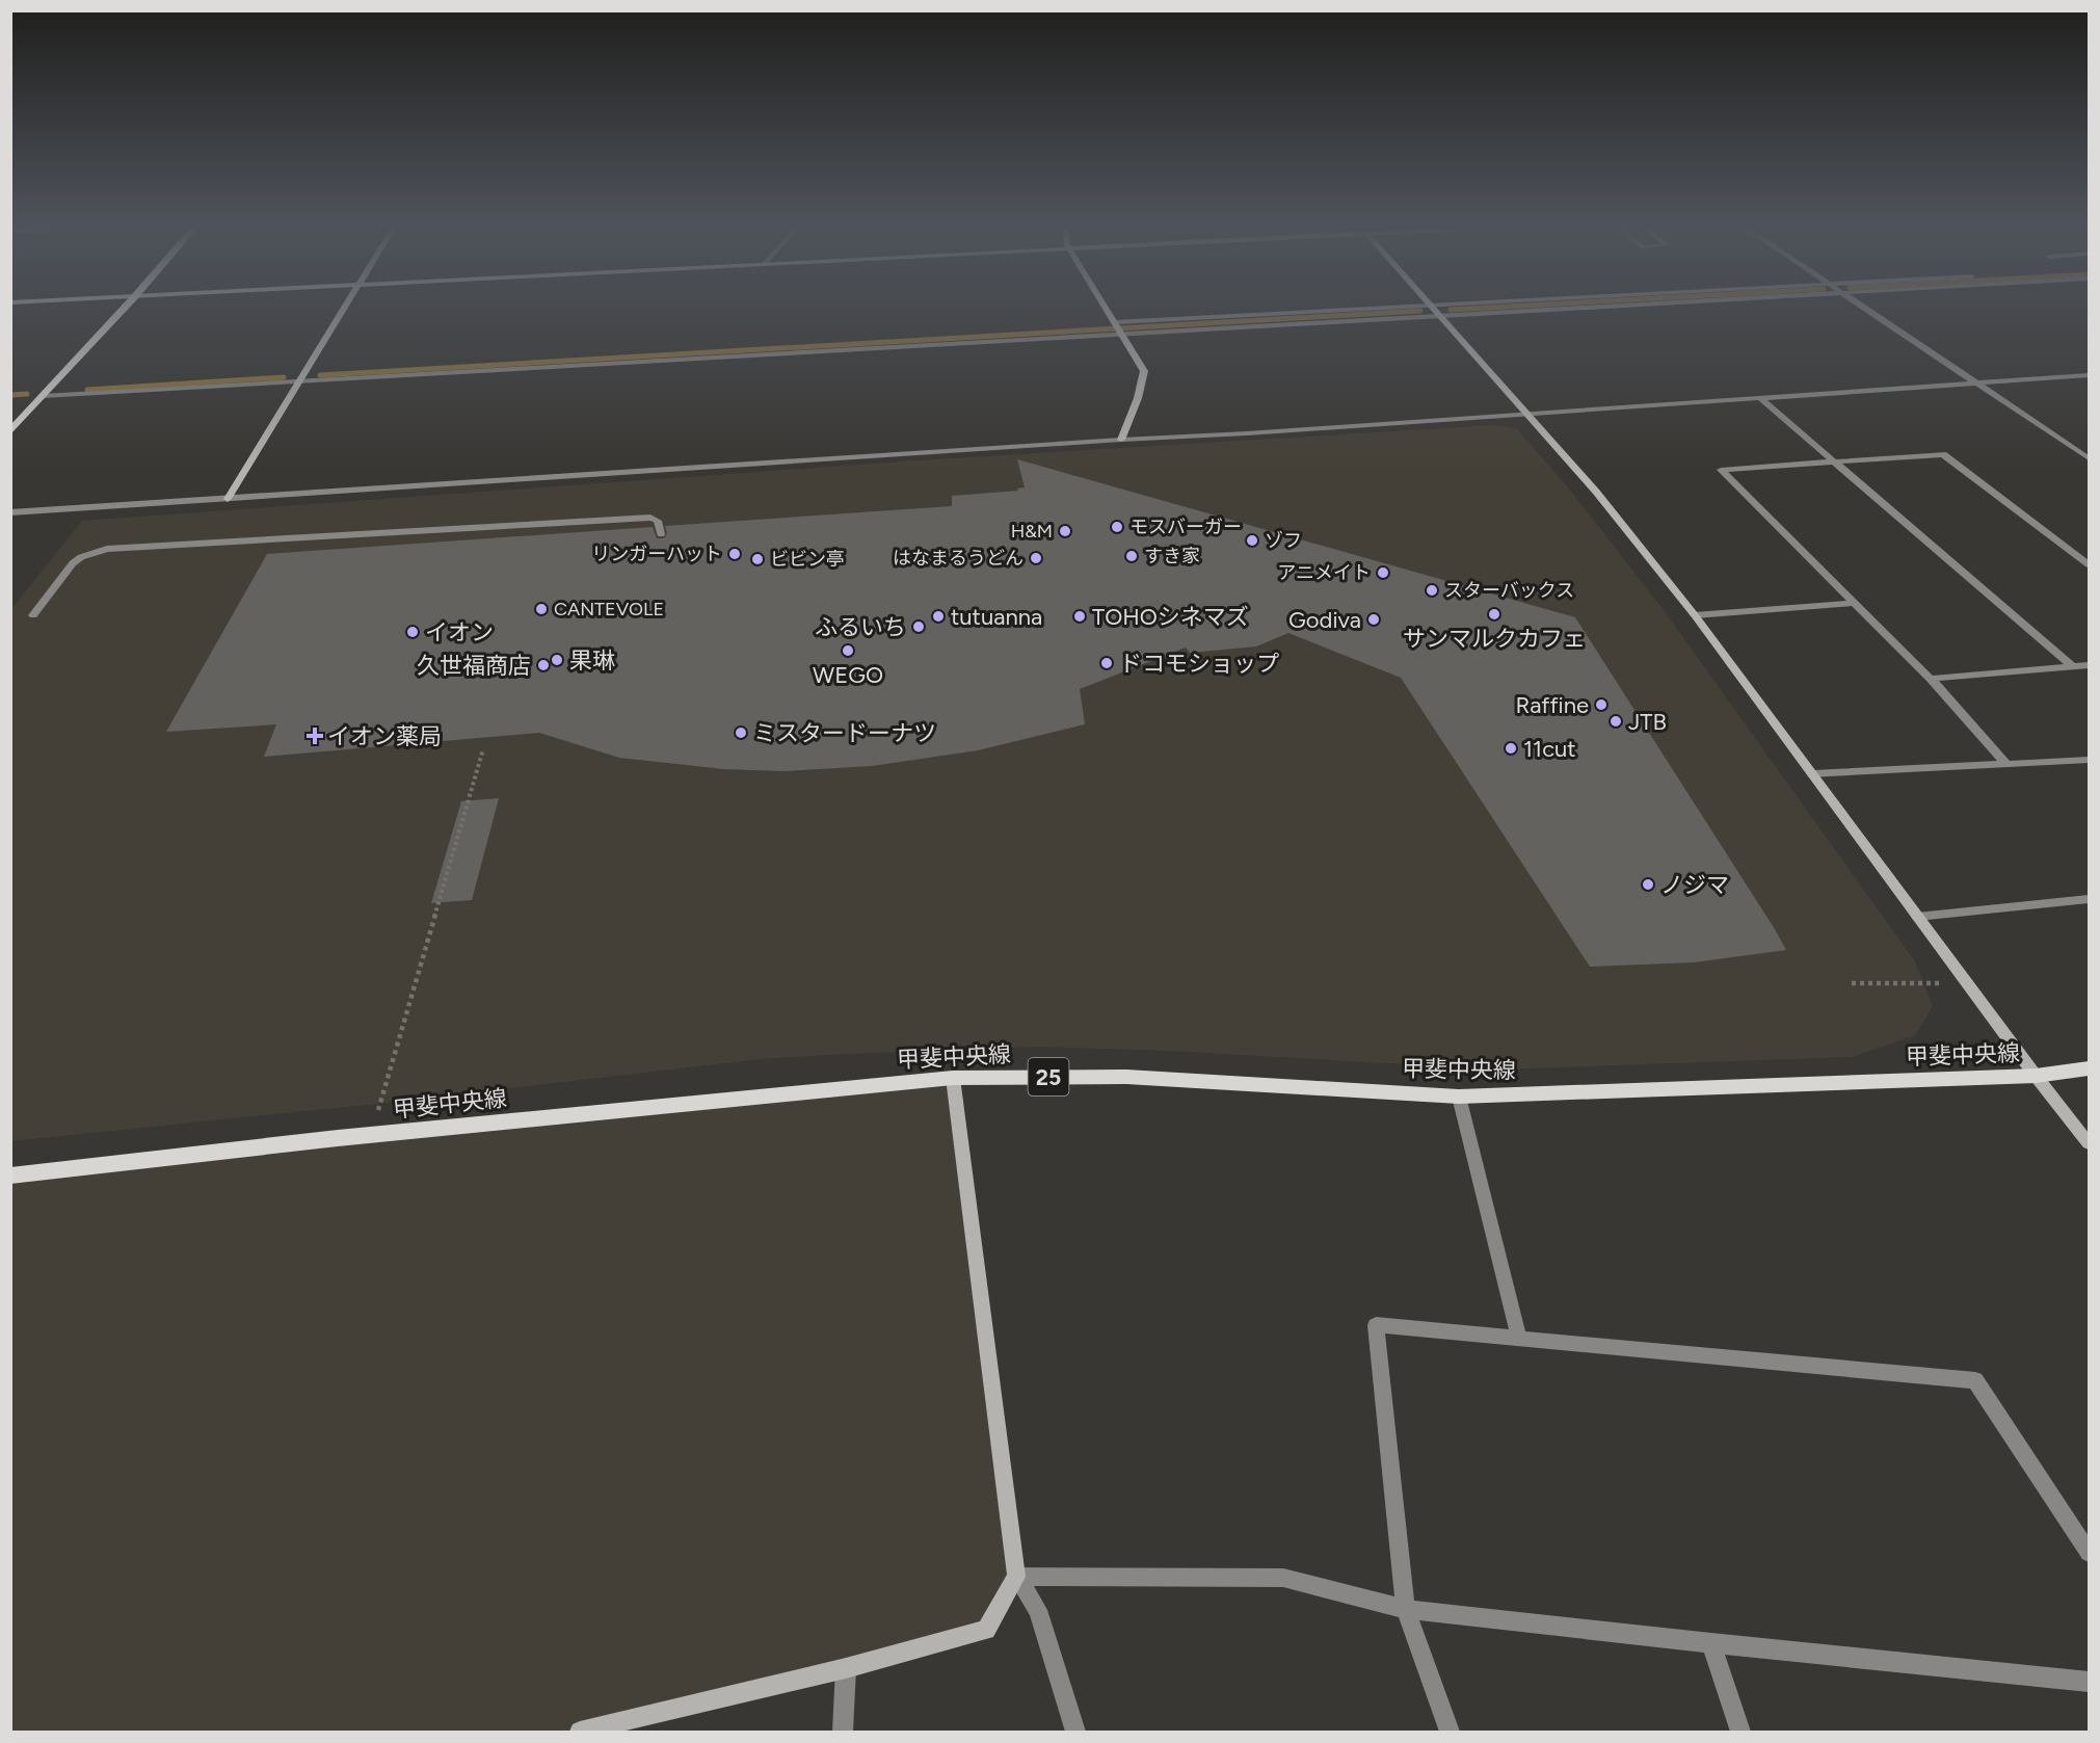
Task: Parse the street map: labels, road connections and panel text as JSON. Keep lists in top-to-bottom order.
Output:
{
  "streets": {
    "main road": ["甲斐中央線", "25"]
  },
  "places": {
    "other": [
      "モスバーガー",
      "H&M",
      "ゾフ",
      "リンガーハット",
      "すき家",
      "はなまるうどん",
      "ビビン亭",
      "アニメイト",
      "スターバックス",
      "CANTEVOLE",
      "サンマルクカフェ",
      "tutuanna",
      "TOHOシネマズ",
      "Godiva",
      "ふるいち",
      "イオン",
      "WEGO",
      "果琳",
      "ドコモショップ",
      "久世福商店",
      "Raffine",
      "JTB",
      "ミスタードーナツ",
      "11cut",
      "ノジマ"
    ],
    "health": ["イオン薬局"]
  }
}
